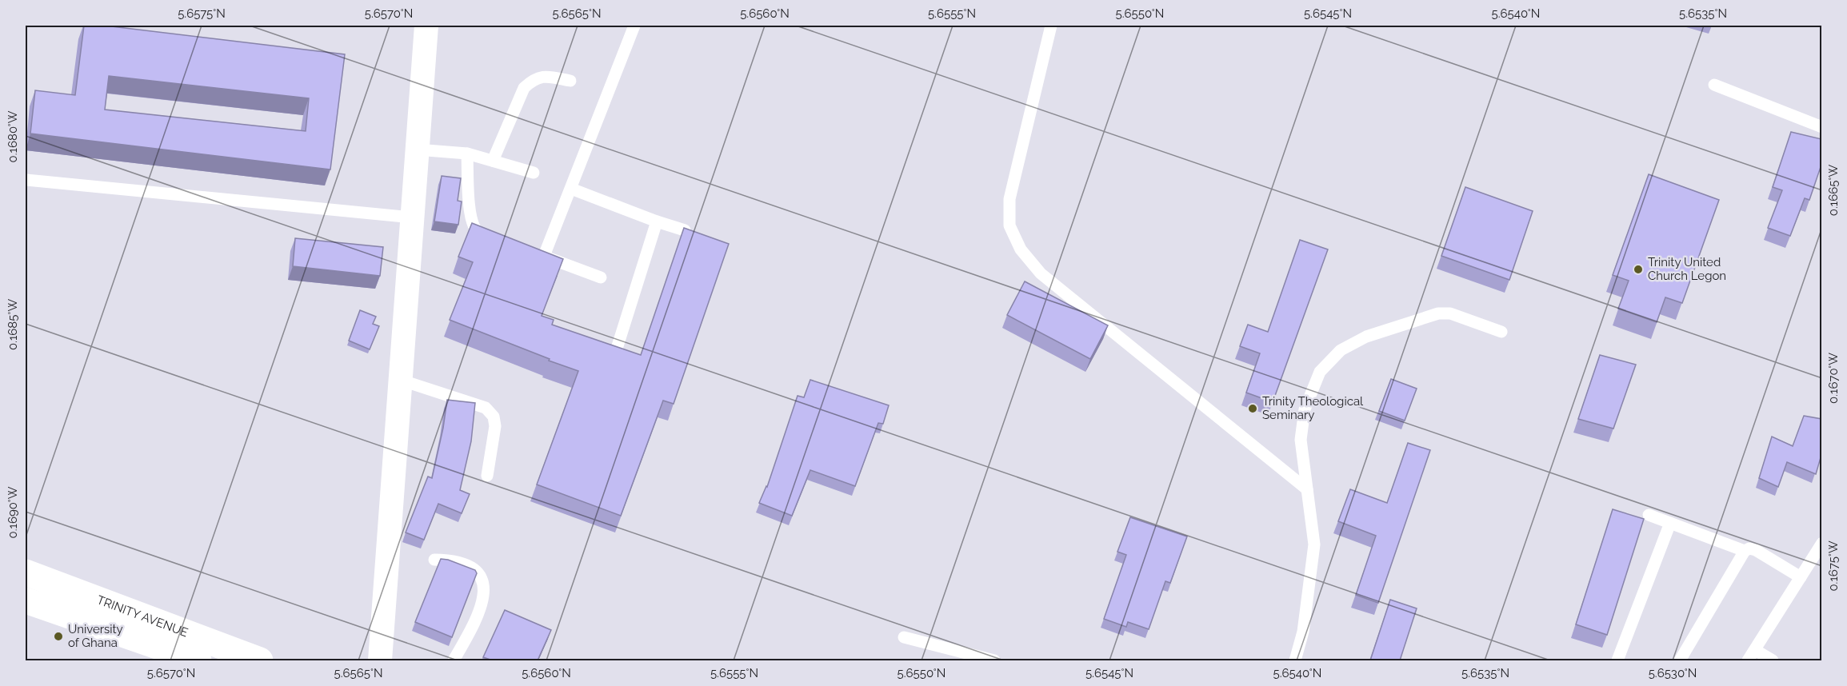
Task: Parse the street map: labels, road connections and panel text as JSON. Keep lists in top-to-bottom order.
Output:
{
  "streets": {
    "street": ["TRINITY AVENUE"]
  },
  "places": ["Trinity United Church Legon", "Trinity Theological Seminary", "University of Ghana"],
  "coordinates": [
    "5.6575°N",
    "5.6570°N",
    "5.6565°N",
    "5.6560°N",
    "5.6555°N",
    "5.6550°N",
    "5.6545°N",
    "5.6540°N",
    "5.6535°N",
    "0.1680°W",
    "0.1665°W",
    "0.1685°W",
    "0.1670°W",
    "0.1690°W",
    "0.1675°W",
    "5.6530°N"
  ]
}
